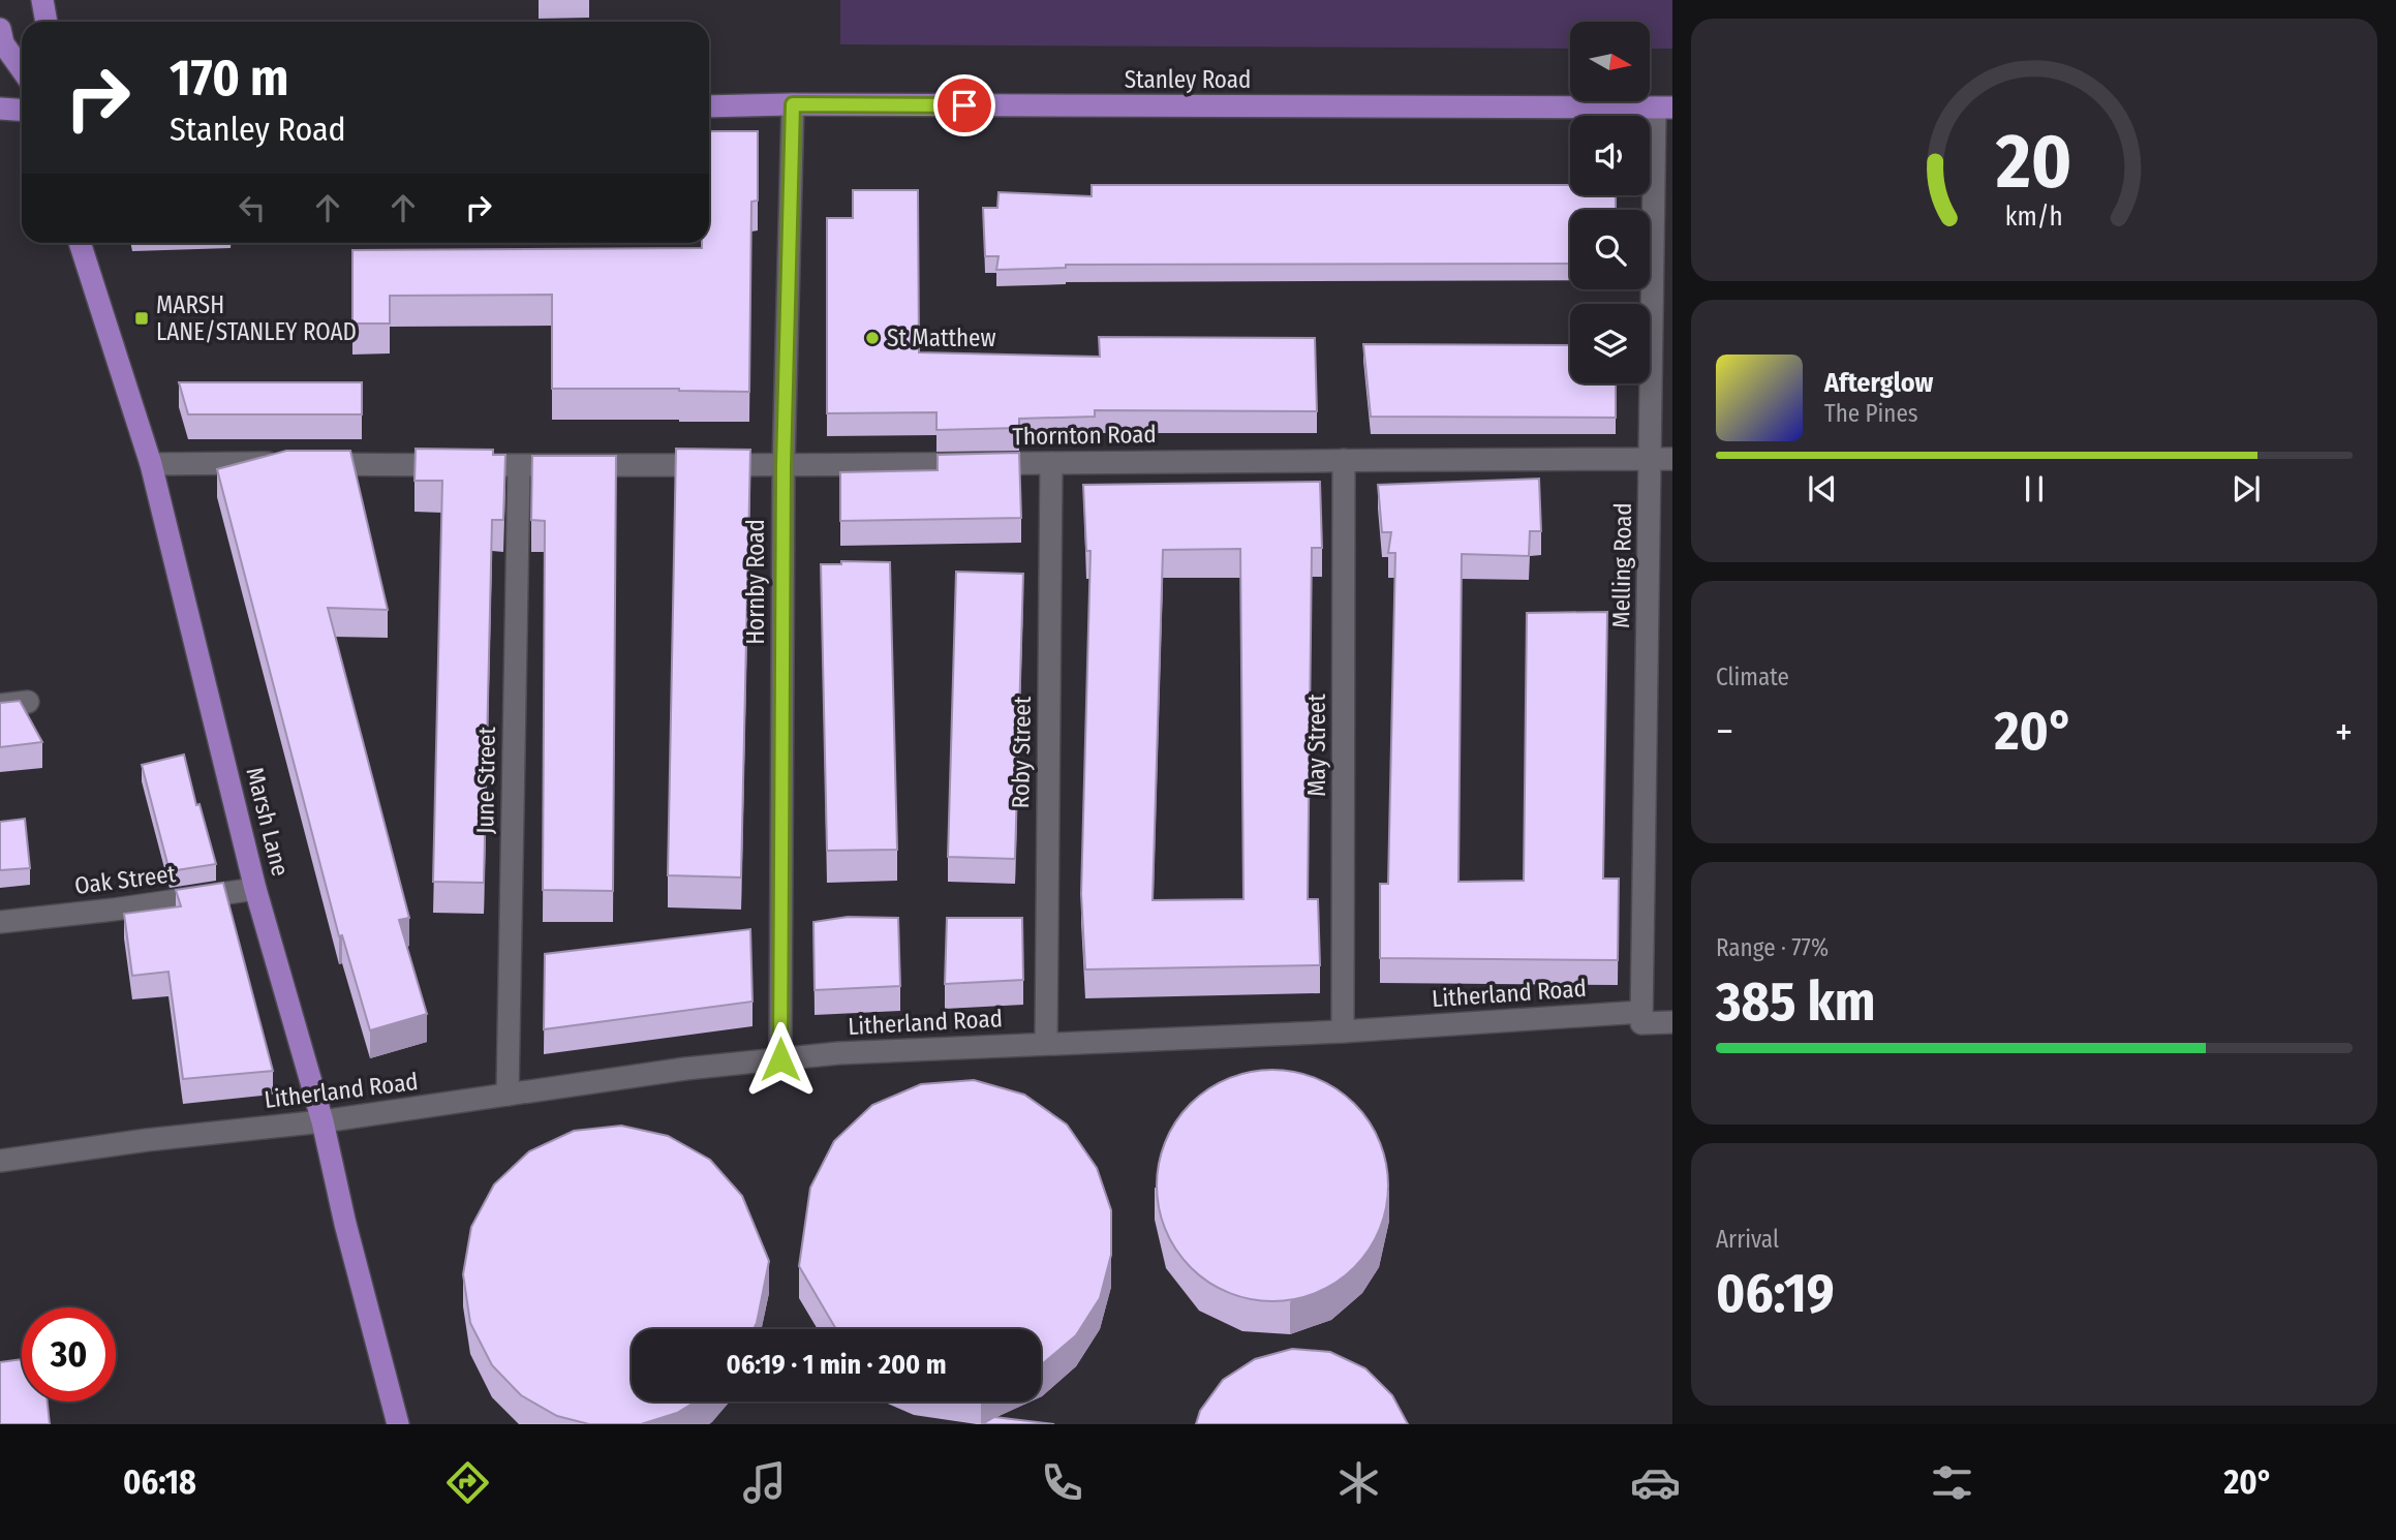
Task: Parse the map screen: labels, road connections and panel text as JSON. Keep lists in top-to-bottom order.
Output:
{
  "streets": {
    "main road": ["Stanley Road", "Marsh Lane"],
    "street": [
      "Thornton Road",
      "Melling Road",
      "Hornby Road",
      "May Street",
      "Roby Street",
      "June Street",
      "Oak Street",
      "Litherland Road"
    ]
  },
  "crossings": [
    ["Stanley Road", "Melling Road"],
    ["Stanley Road", "Hornby Road"],
    ["Thornton Road", "Melling Road"],
    ["Thornton Road", "Hornby Road"],
    ["Thornton Road", "May Street"],
    ["Thornton Road", "Roby Street"],
    ["Thornton Road", "June Street"],
    ["Thornton Road", "Marsh Lane"],
    ["Melling Road", "Litherland Road"],
    ["Hornby Road", "Litherland Road"],
    ["May Street", "Litherland Road"],
    ["Roby Street", "Litherland Road"],
    ["June Street", "Litherland Road"],
    ["Marsh Lane", "Oak Street"],
    ["Marsh Lane", "Litherland Road"]
  ],
  "places": {
    "transit": ["MARSH LANE/STANLEY ROAD"],
    "other": ["St Matthew"]
  },
  "north": "right",
  "page": {
    "turn": ["170 m", "Stanley Road"],
    "song": ["Afterglow", "The Pines"],
    "tile": [
      "Climate",
      ["Range · 77%", "385 km"],
      ["Arrival", "06:19"]
    ],
    "heat": ["−", "20°", "+"],
    "limit": "30",
    "trip": "06:19 · 1 min · 200 m",
    "tabs": ["06:18", "20°"],
    "gauge": ["20", "km/h"]
  }
}
